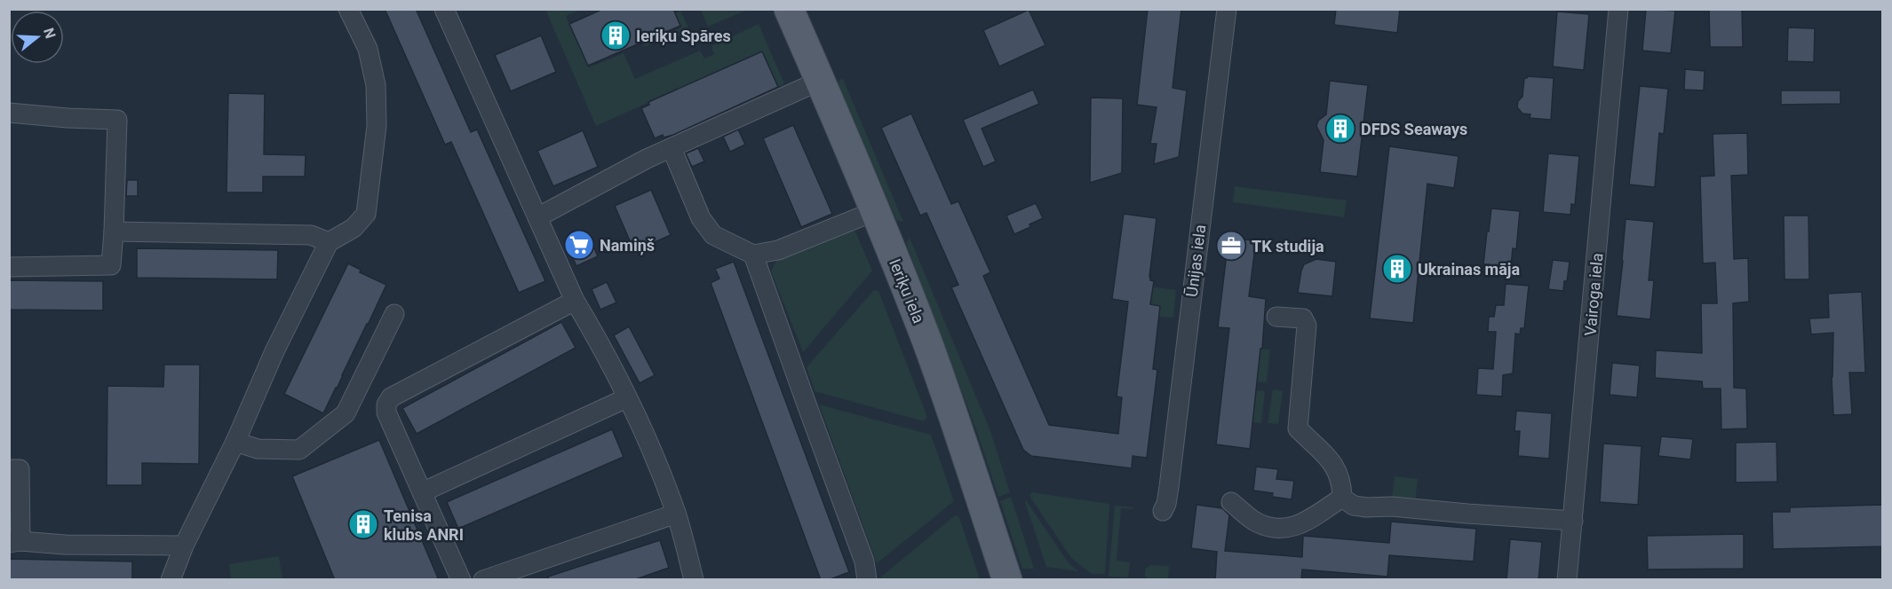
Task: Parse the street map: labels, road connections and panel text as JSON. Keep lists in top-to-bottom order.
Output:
{
  "streets": {
    "main road": ["Ieriķu iela"],
    "street": ["Ūnijas iela", "Vairoga iela"]
  },
  "places": {
    "building": [
      "Ieriķu Spāres",
      "DFDS Seaways",
      "Ukrainas māja",
      "Tenisa klubs ANRI"
    ],
    "supermarket": ["Namiņš"],
    "office": ["TK studija"]
  },
  "north": "right"
}
